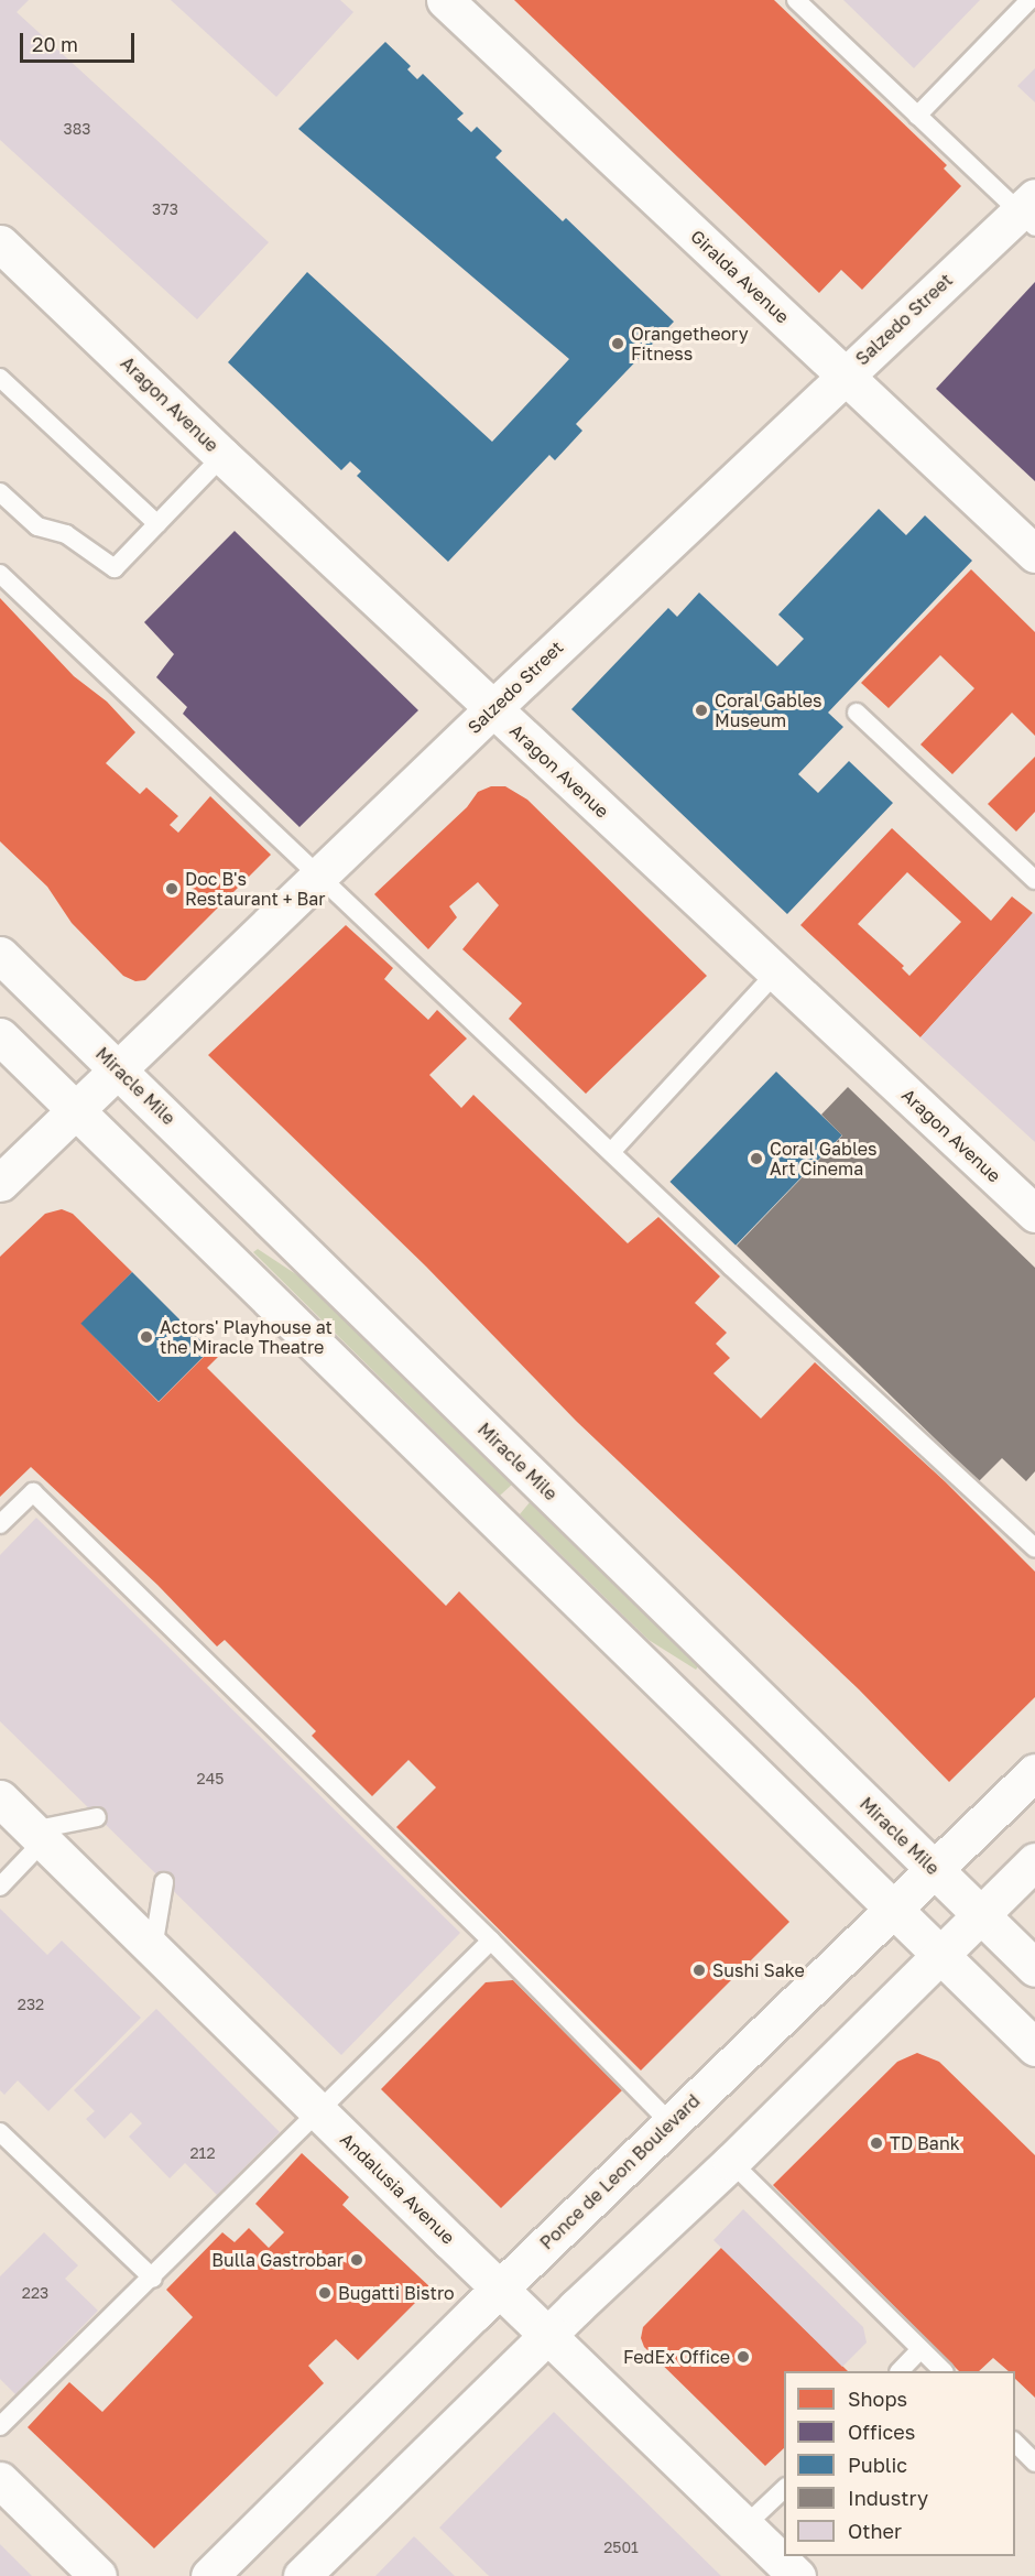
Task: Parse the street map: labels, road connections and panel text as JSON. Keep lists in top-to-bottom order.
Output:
{
  "streets": {
    "street": [
      "Giralda Avenue",
      "Salzedo Street",
      "Aragon Avenue",
      "Miracle Mile",
      "Ponce de Leon Boulevard",
      "Andalusia Avenue"
    ]
  },
  "crossings": [
    ["Giralda Avenue", "Salzedo Street"],
    ["Salzedo Street", "Aragon Avenue"],
    ["Salzedo Street", "Miracle Mile"],
    ["Miracle Mile", "Ponce de Leon Boulevard"],
    ["Ponce de Leon Boulevard", "Andalusia Avenue"]
  ],
  "places": [
    "Orangetheory Fitness",
    "Coral Gables Museum",
    "Doc B's Restaurant + Bar",
    "Coral Gables Art Cinema",
    "Actors' Playhouse at the Miracle Theatre",
    "Sushi Sake",
    "TD Bank",
    "Bulla Gastrobar",
    "Bugatti Bistro",
    "FedEx Office"
  ],
  "house_numbers": [
    "383",
    "373",
    "245",
    "232",
    "212",
    "223",
    "2501"
  ],
  "legend": [
    "Shops",
    "Offices",
    "Public",
    "Industry",
    "Other"
  ],
  "scale_bar": "20 m"
}
